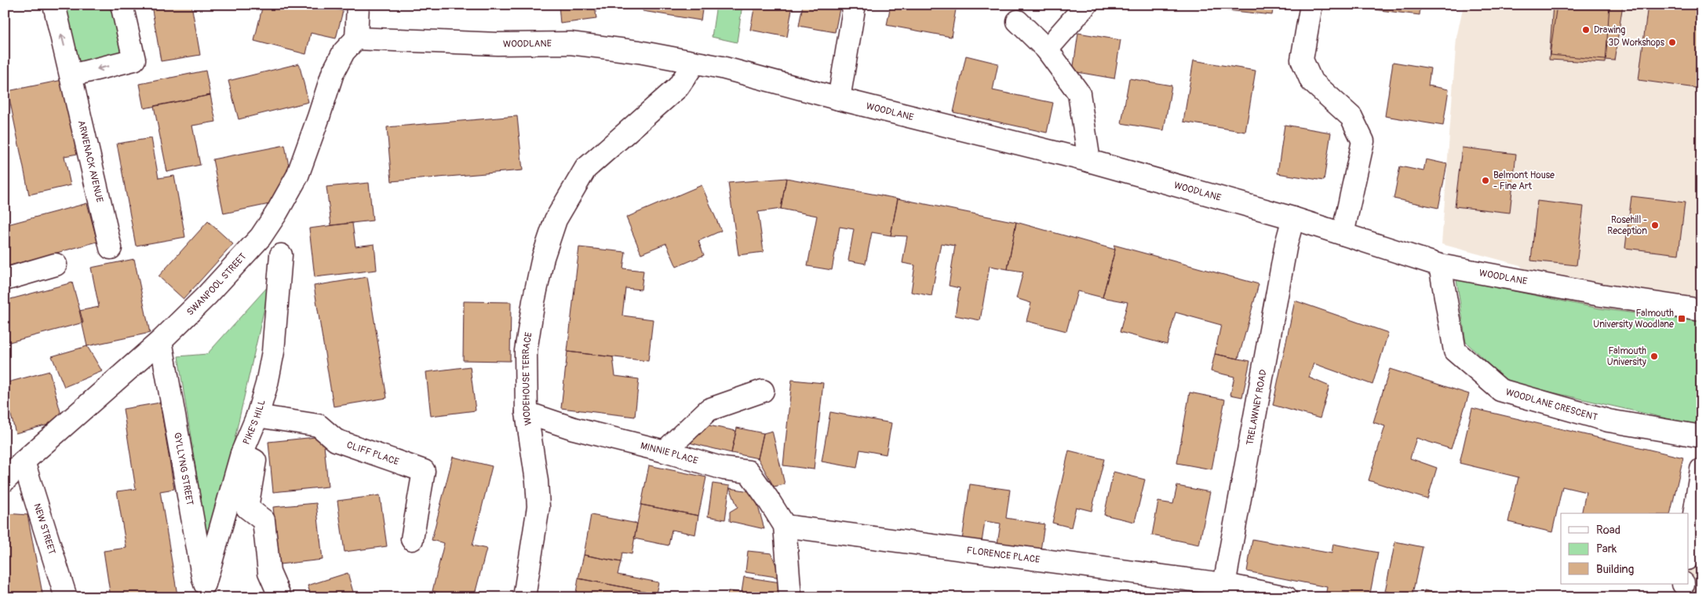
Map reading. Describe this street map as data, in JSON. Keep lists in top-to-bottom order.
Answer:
{
  "streets": {
    "street": [
      "WOODLANE",
      "ARWENACK AVENUE",
      "SWANPOOL STREET",
      "WODEHOUSE TERRACE",
      "WOODLANE CRESCENT",
      "TRELAWNEY ROAD",
      "PIKE'S HILL",
      "CLIFF PLACE",
      "MINNIE PLACE",
      "GYLLYNG STREET",
      "NEW STREET",
      "FLORENCE PLACE"
    ]
  },
  "crossings": [
    ["WOODLANE", "SWANPOOL STREET"],
    ["WOODLANE", "WODEHOUSE TERRACE"],
    ["WOODLANE", "WOODLANE CRESCENT"],
    ["WOODLANE", "TRELAWNEY ROAD"],
    ["SWANPOOL STREET", "GYLLYNG STREET"],
    ["SWANPOOL STREET", "NEW STREET"],
    ["WODEHOUSE TERRACE", "MINNIE PLACE"],
    ["TRELAWNEY ROAD", "FLORENCE PLACE"],
    ["PIKE'S HILL", "CLIFF PLACE"],
    ["PIKE'S HILL", "GYLLYNG STREET"],
    ["MINNIE PLACE", "FLORENCE PLACE"]
  ],
  "places": {
    "other": [
      "Drawing",
      "3D Workshops",
      "Belmont House - Fine Art",
      "Rosehill - Reception",
      "Falmouth University"
    ],
    "transit": ["Falmouth University Woodlane"]
  },
  "legend": ["Road", "Park", "Building"]
}
